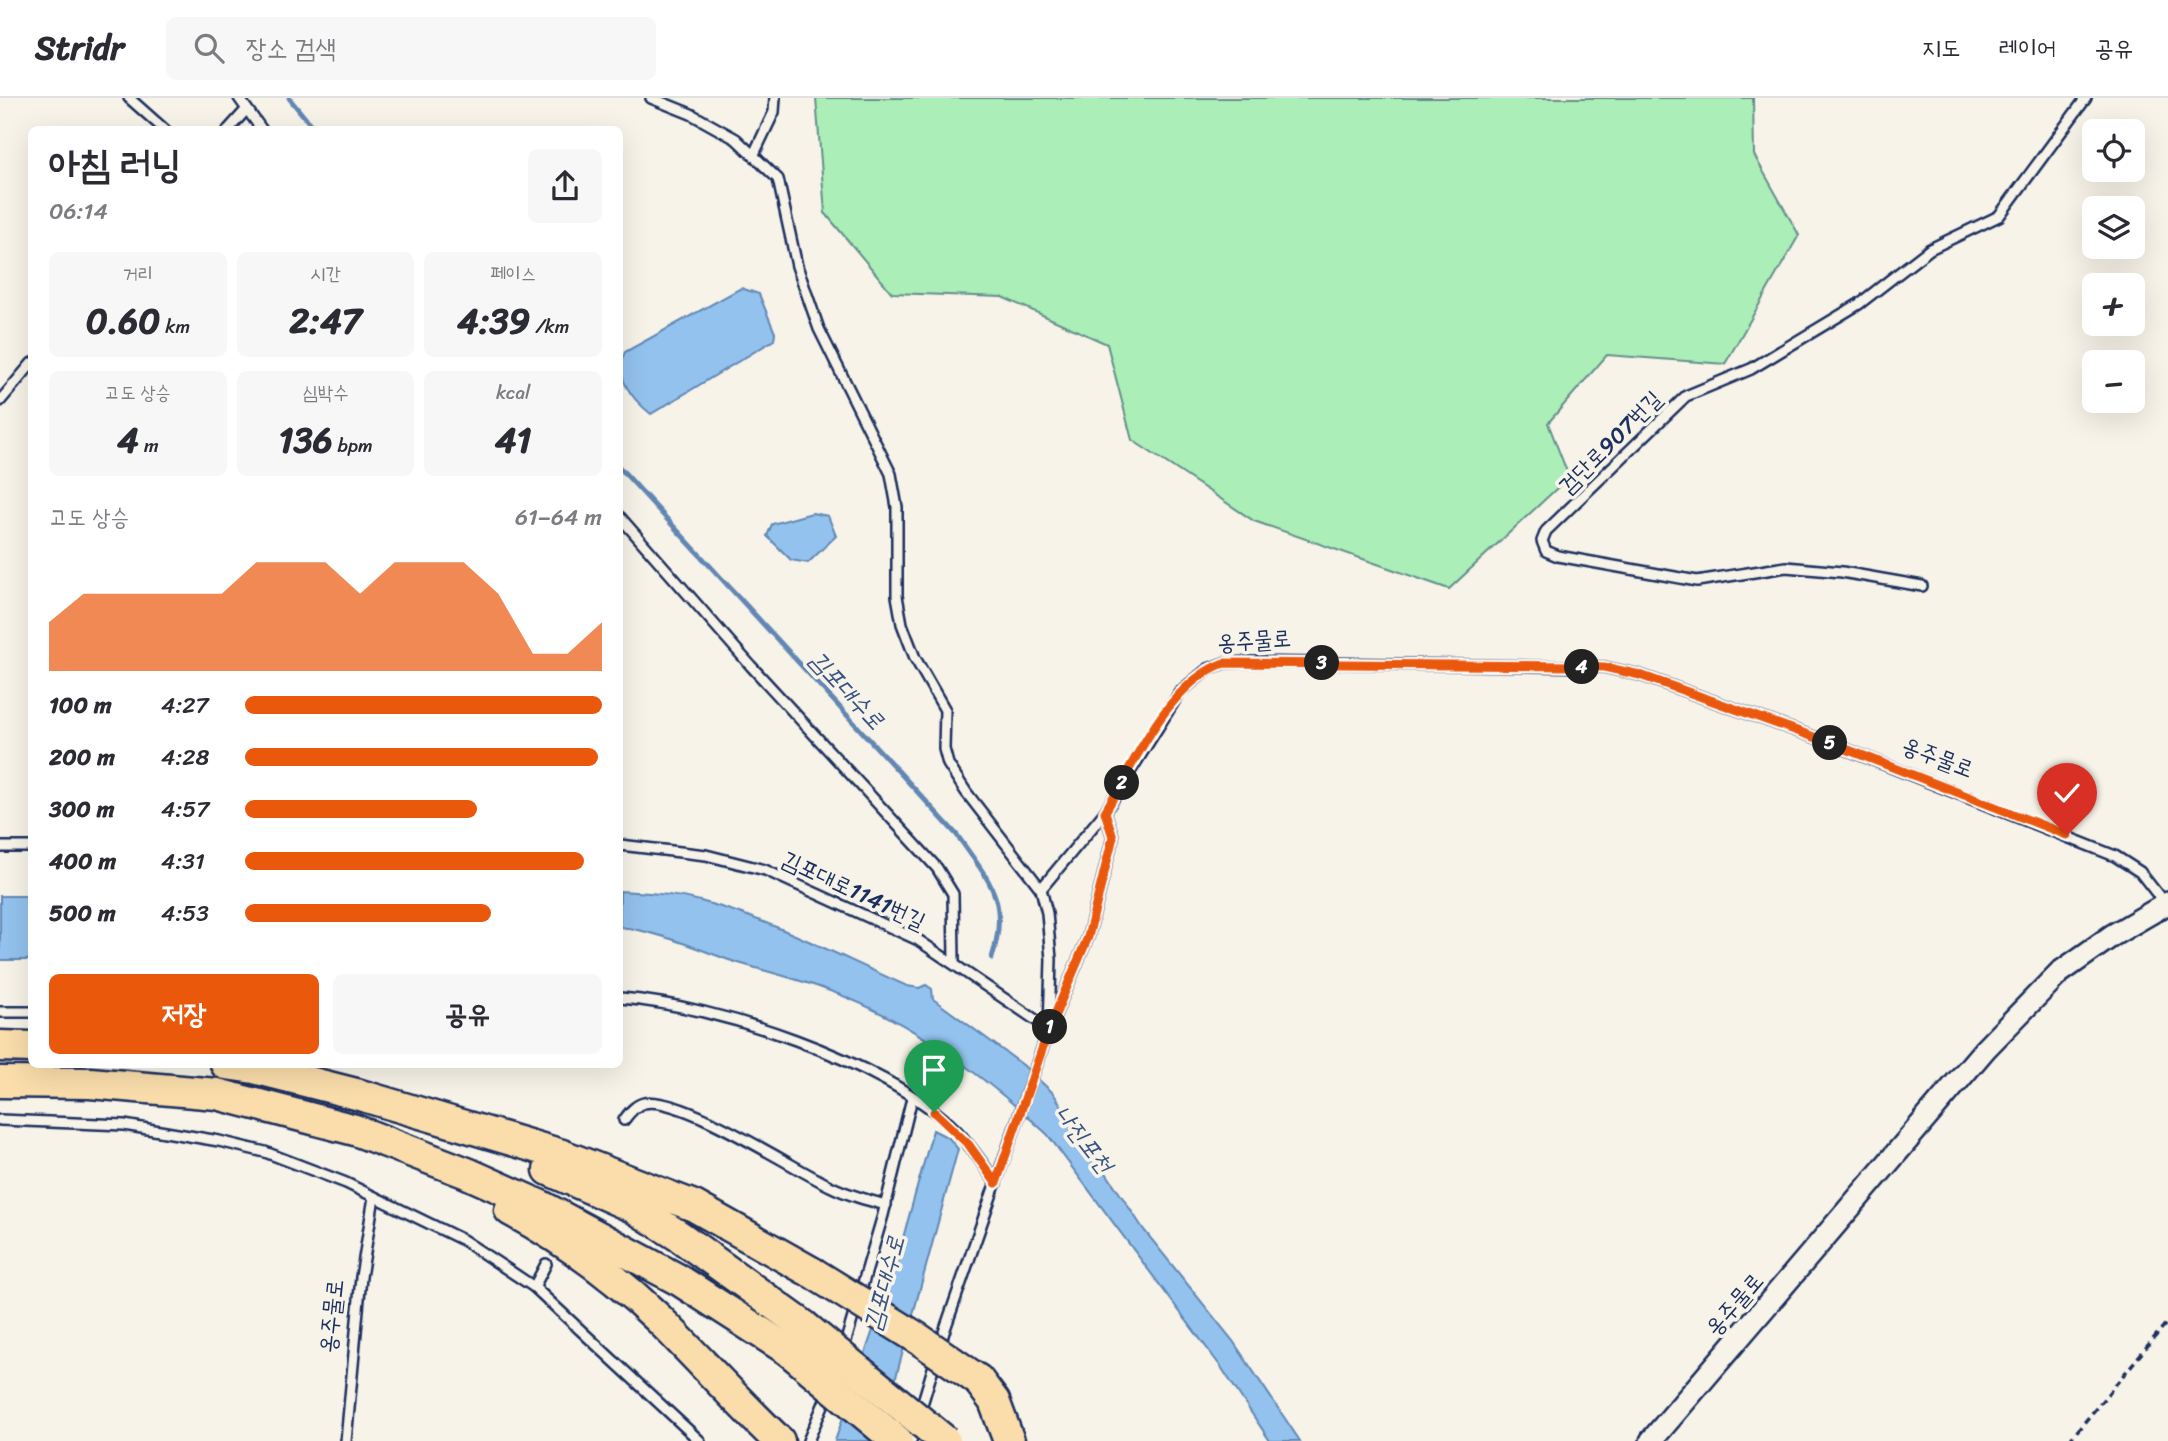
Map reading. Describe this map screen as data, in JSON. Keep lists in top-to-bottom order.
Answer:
{
  "streets": {
    "street": ["옹주물로"],
    "lane": ["검단로907번길", "김포대로1141번길"]
  },
  "water": ["김포대수로", "나진포천"],
  "page": {
    "header": "Stridr",
    "search": "장소 검색",
    "nav": ["지도", "레이어", "공유"],
    "map_buttons": ["+", "−"],
    "heading": ["아침 러닝", "06:14"],
    "stats": [
      ["거리", "0.60 km"],
      ["시간", "2:47"],
      ["페이스", "4:39 /km"],
      ["고도 상승", "4 m"],
      ["심박수", "136 bpm"],
      ["kcal", "41"]
    ],
    "chart": ["고도 상승", "61–64 m"],
    "pins": [
      "3",
      "4",
      "5",
      "2",
      "1"
    ],
    "list": [
      {
        "name": "100 m",
        "note": "4:27"
      },
      {
        "name": "200 m",
        "note": "4:28"
      },
      {
        "name": "300 m",
        "note": "4:57"
      },
      {
        "name": "400 m",
        "note": "4:31"
      },
      {
        "name": "500 m",
        "note": "4:53"
      }
    ],
    "buttons": ["저장", "공유"]
  }
}
